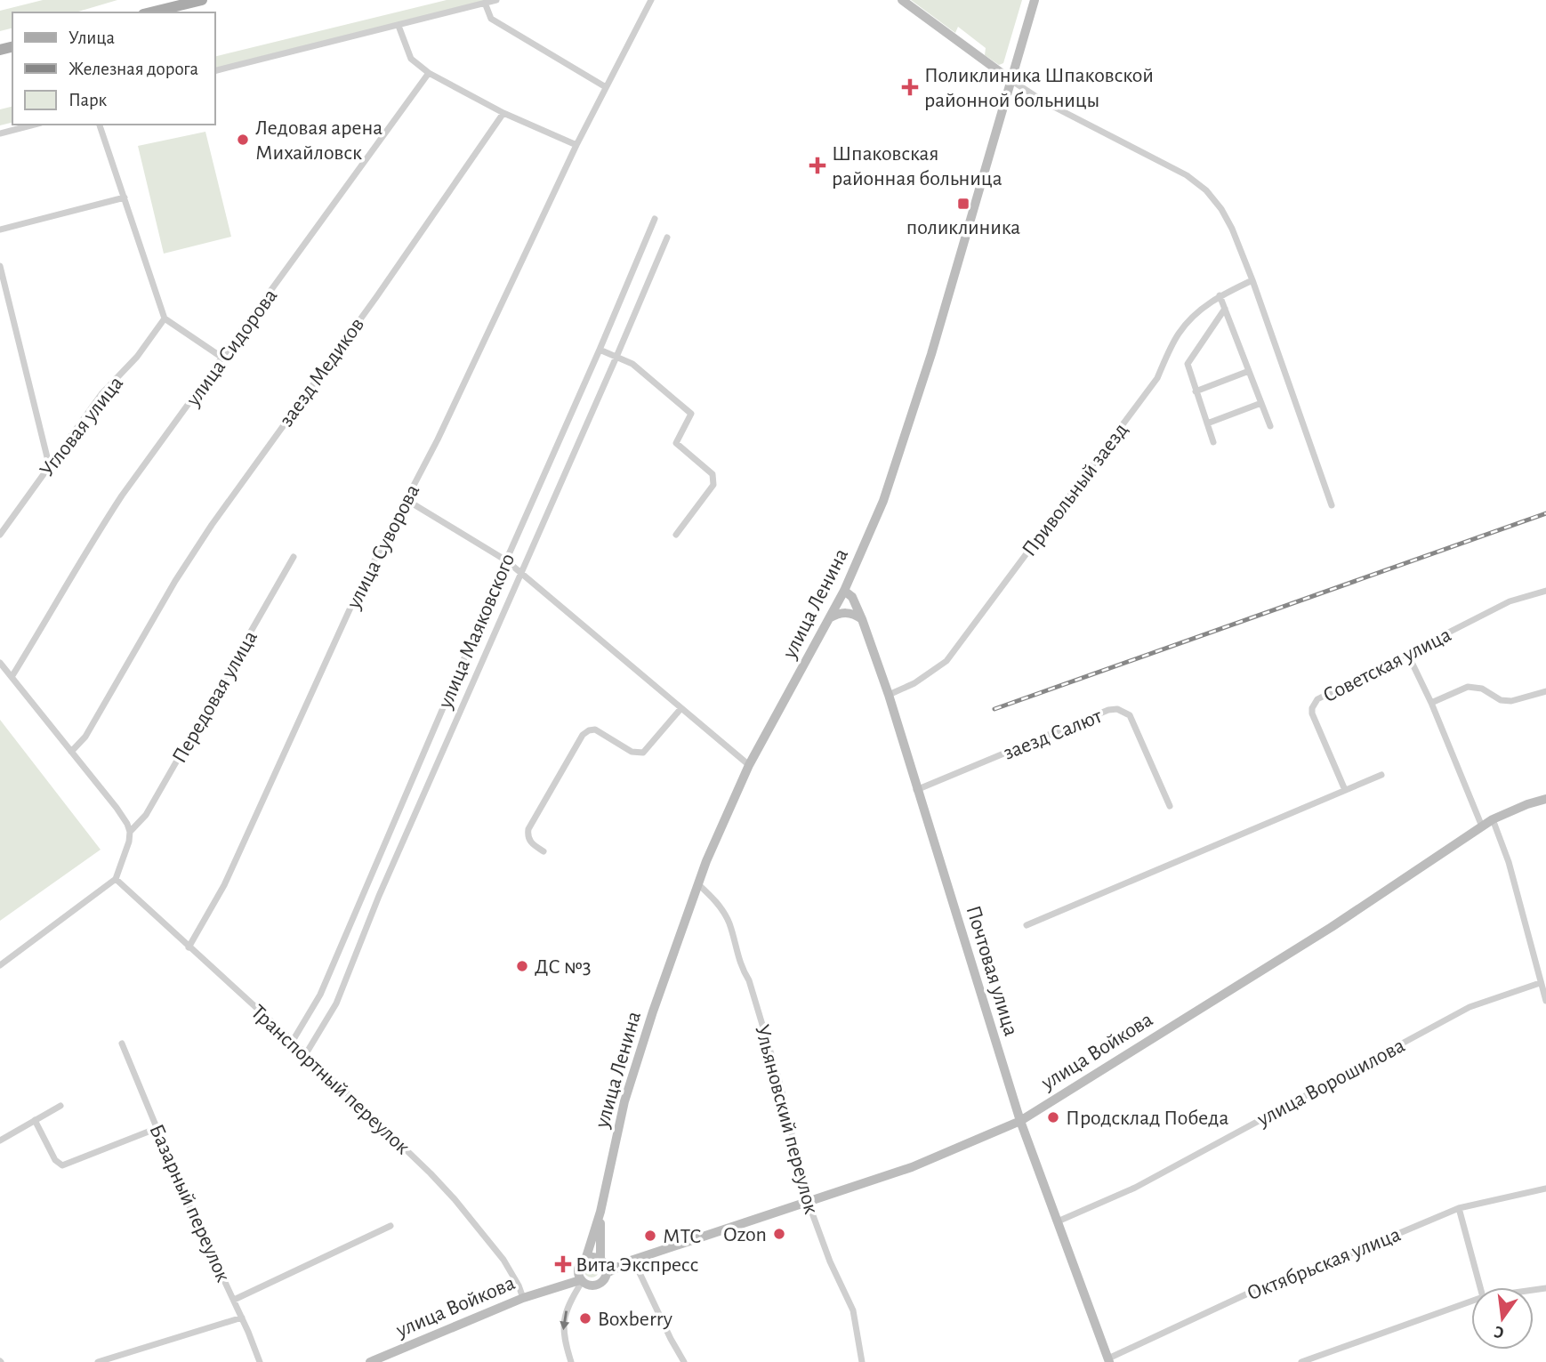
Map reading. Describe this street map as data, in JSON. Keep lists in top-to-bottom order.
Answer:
{
  "streets": {
    "main road": ["улица Ленина", "Почтовая улица", "улица Войкова"],
    "street": [
      "улица Сидорова",
      "заезд Медиков",
      "Угловая улица",
      "Привольный заезд",
      "улица Суворова",
      "улица Маяковского",
      "Советская улица",
      "Передовая улица",
      "заезд Салют",
      "Транспортный переулок",
      "улица Ворошилова",
      "Ульяновский переулок",
      "Базарный переулок",
      "Октябрьская улица"
    ]
  },
  "crossings": [
    ["Привольный заезд", "Почтовая улица"],
    ["улица Суворова", "Транспортный переулок"],
    ["улица Ленина", "Почтовая улица"],
    ["улица Ленина", "улица Войкова"],
    ["улица Ленина", "Ульяновский переулок"],
    ["улица Маяковского", "Транспортный переулок"],
    ["заезд Салют", "Почтовая улица"],
    ["Почтовая улица", "улица Войкова"],
    ["Почтовая улица", "улица Ворошилова"],
    ["Почтовая улица", "Октябрьская улица"],
    ["улица Войкова", "Транспортный переулок"],
    ["улица Войкова", "Ульяновский переулок"]
  ],
  "places": {
    "health": ["Поликлиника Шпаковской районной больницы", "Шпаковская районная больница", "Вита Экспресс"],
    "other": [
      "Ледовая арена Михайловск",
      "ДС №3",
      "Продсклад Победа",
      "Ozon",
      "МТС",
      "Boxberry"
    ],
    "transit": ["поликлиника"]
  },
  "legend": ["Улица", "Железная дорога", "Парк"],
  "north": "bottom"
}
